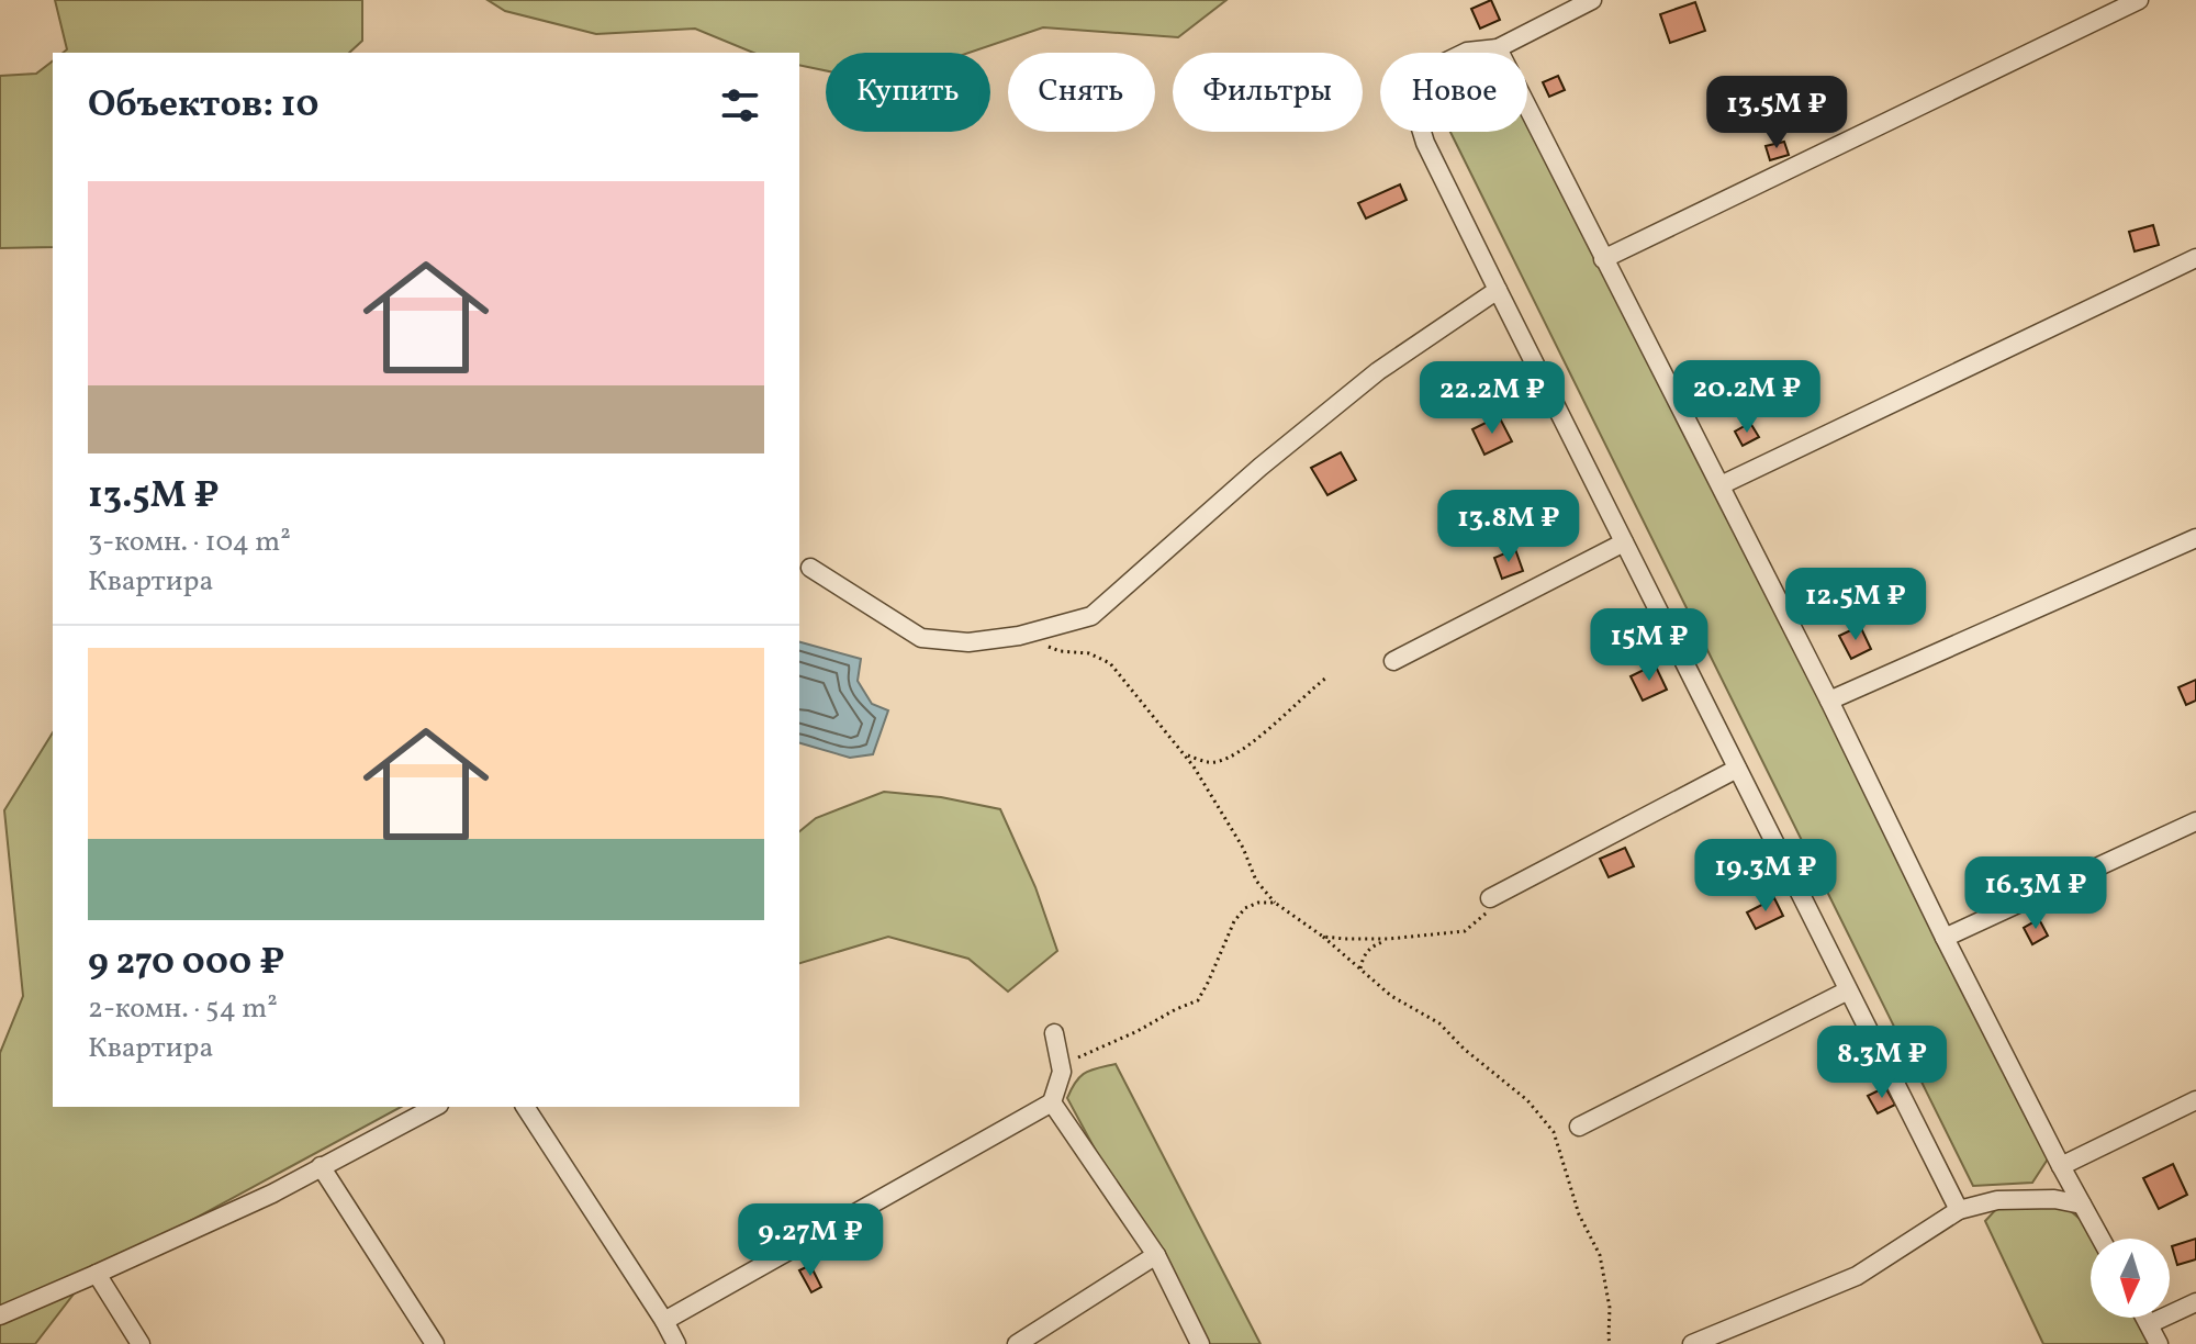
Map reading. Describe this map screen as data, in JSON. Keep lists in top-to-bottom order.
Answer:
{
  "north": "bottom",
  "page": {
    "chip": [
      "Купить",
      "Снять",
      "Фильтры",
      "Новое"
    ],
    "heading": "Объектов: 10",
    "price": [
      "13.5M ₽",
      "20.2M ₽",
      "22.2M ₽",
      "13.8M ₽",
      "12.5M ₽",
      "15M ₽",
      "19.3M ₽",
      "16.3M ₽",
      "8.3M ₽",
      "9.27M ₽"
    ],
    "list": [
      {
        "name": "13.5M ₽",
        "note": "3-комн. · 104 m² · Квартира"
      },
      {
        "name": "9 270 000 ₽",
        "note": "2-комн. · 54 m² · Квартира"
      }
    ]
  }
}
